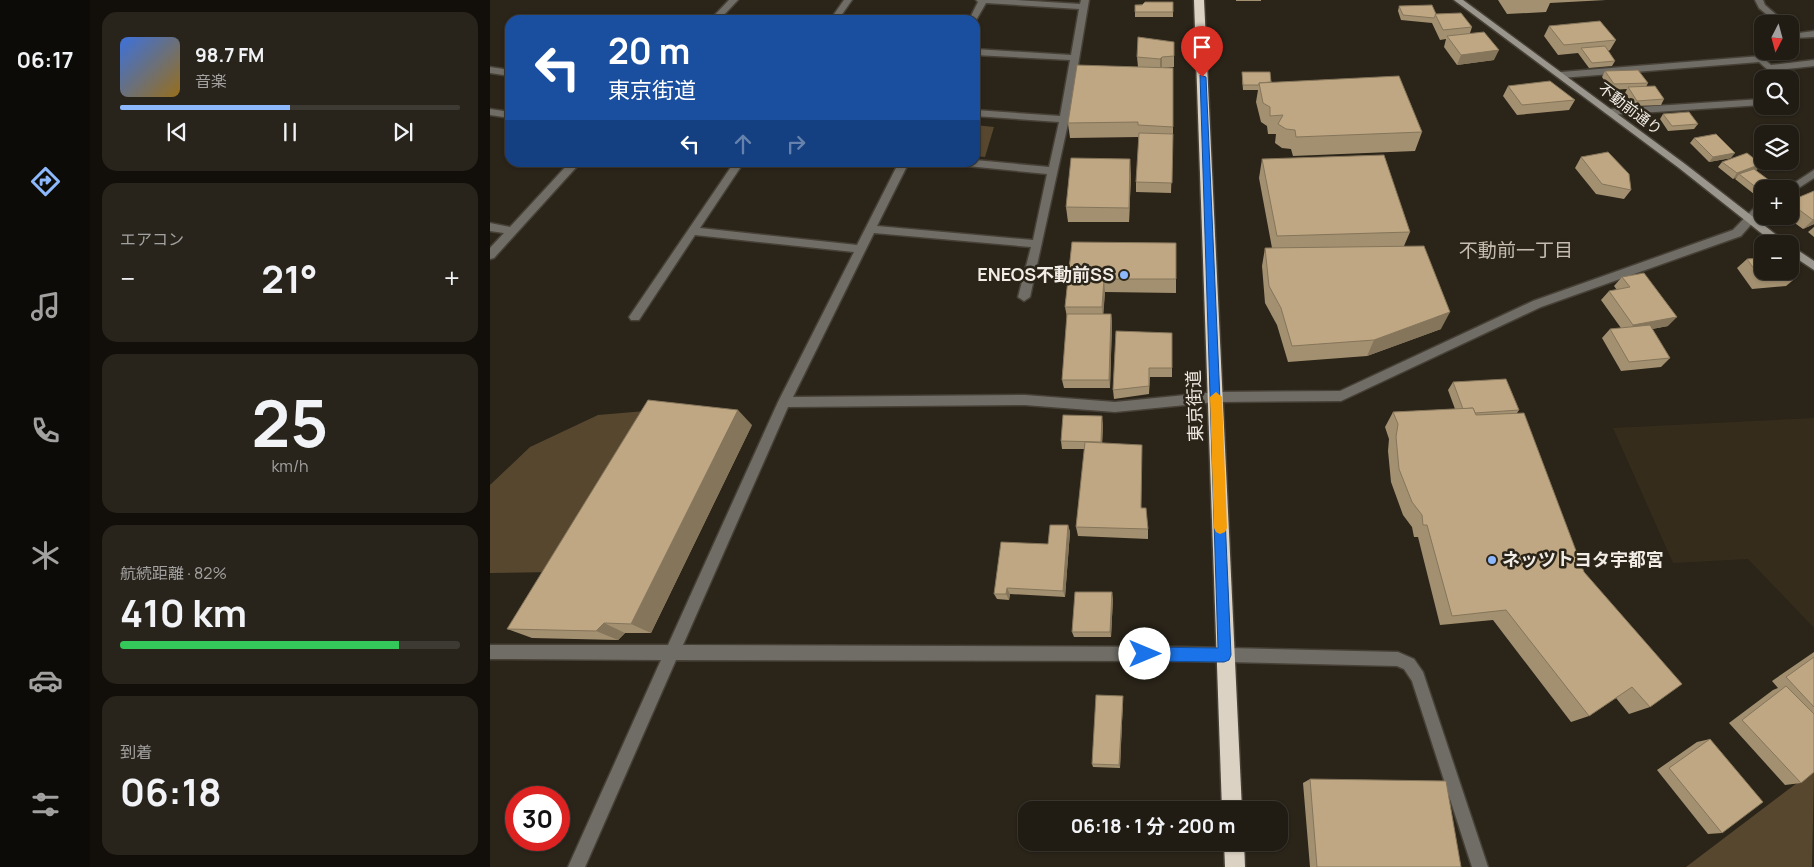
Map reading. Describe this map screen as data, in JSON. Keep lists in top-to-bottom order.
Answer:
{
  "streets": {
    "highway": ["東京街道"],
    "street": ["不動前通り"]
  },
  "districts": ["不動前一丁目"],
  "places": ["ENEOS不動前SS", "ネッツトヨタ宇都宮"],
  "north": "bottom",
  "page": {
    "tabs": "06:17",
    "map_buttons": ["+", "−"],
    "turn": ["20 m", "東京街道"],
    "song": ["98.7 FM", "音楽"],
    "tile": [
      "エアコン",
      ["25", "km/h"],
      ["航続距離 · 82%", "410 km"],
      ["到着", "06:18"]
    ],
    "heat": ["−", "21°", "+"],
    "limit": "30",
    "trip": "06:18 · 1 分 · 200 m"
  }
}
